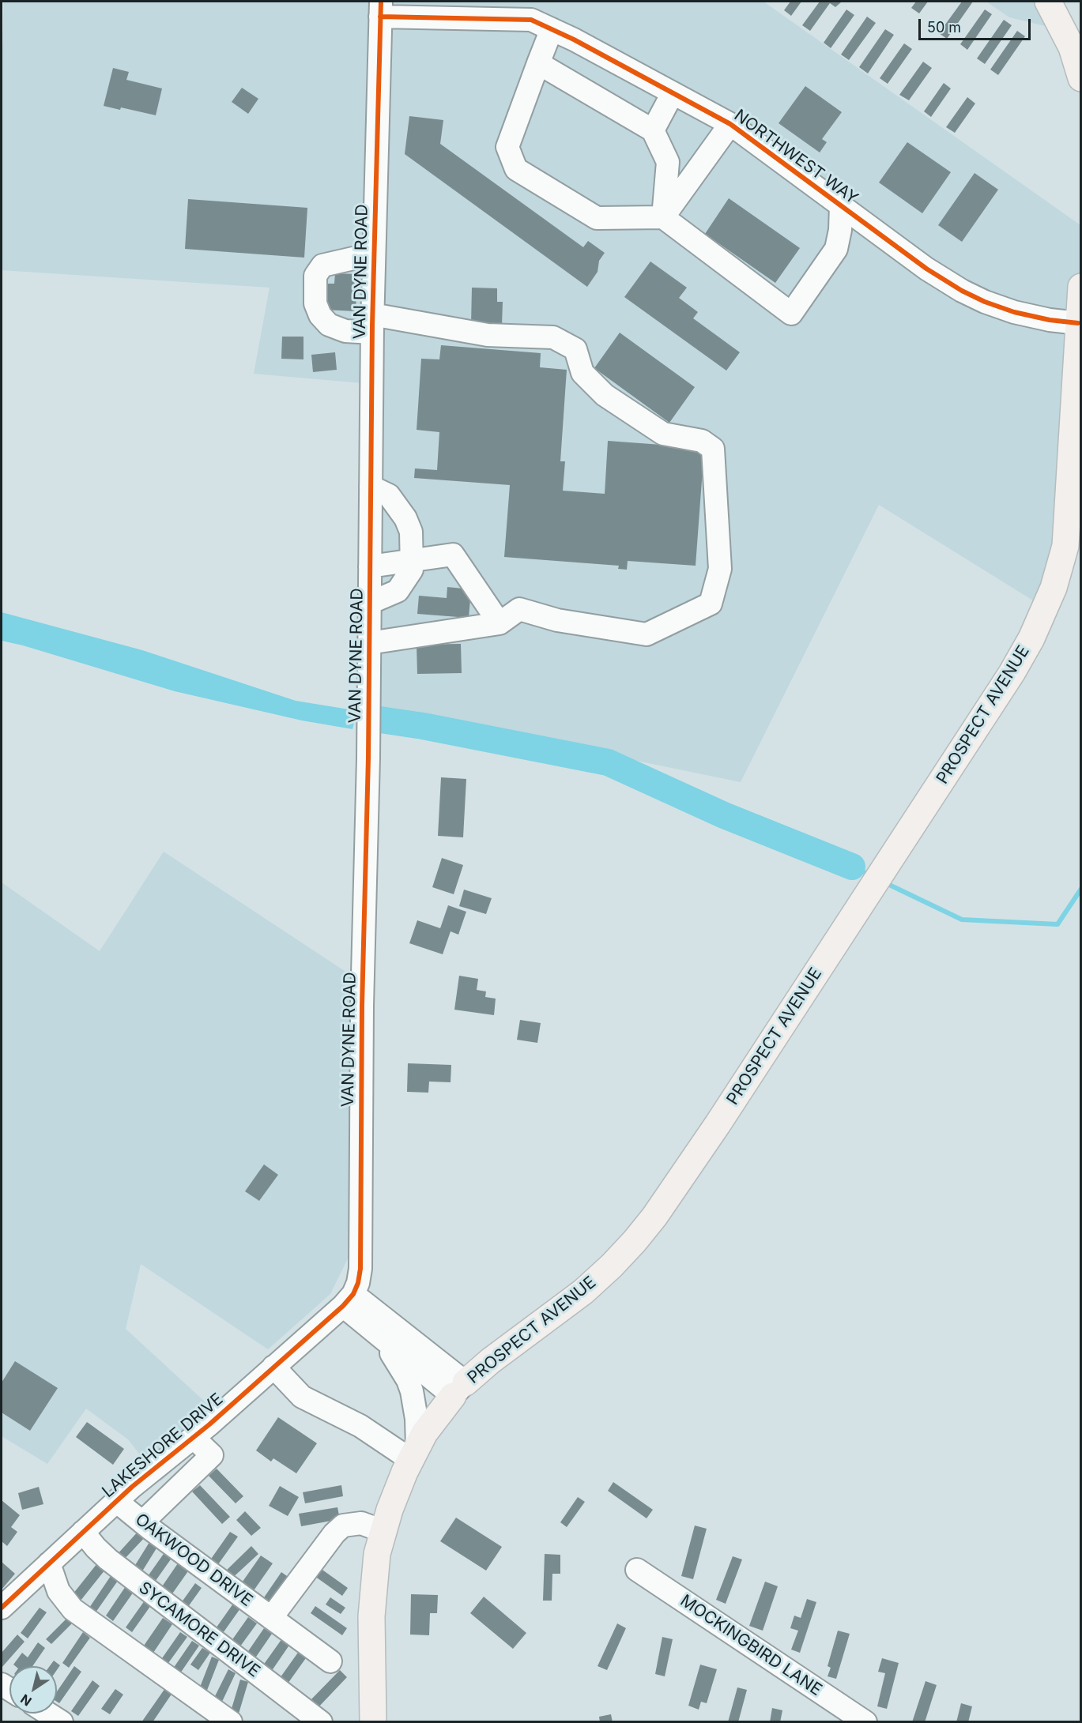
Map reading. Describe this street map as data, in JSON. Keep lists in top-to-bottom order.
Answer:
{
  "streets": {
    "main road": ["PROSPECT AVENUE"],
    "street": [
      "NORTHWEST WAY",
      "VAN DYNE ROAD",
      "LAKESHORE DRIVE",
      "OAKWOOD DRIVE",
      "SYCAMORE DRIVE",
      "MOCKINGBIRD LANE"
    ]
  },
  "crossings": [
    ["NORTHWEST WAY", "VAN DYNE ROAD"],
    ["NORTHWEST WAY", "PROSPECT AVENUE"],
    ["VAN DYNE ROAD", "LAKESHORE DRIVE"],
    ["LAKESHORE DRIVE", "OAKWOOD DRIVE"],
    ["LAKESHORE DRIVE", "SYCAMORE DRIVE"]
  ],
  "scale_bar": "50 m",
  "north": "bottom left"
}
